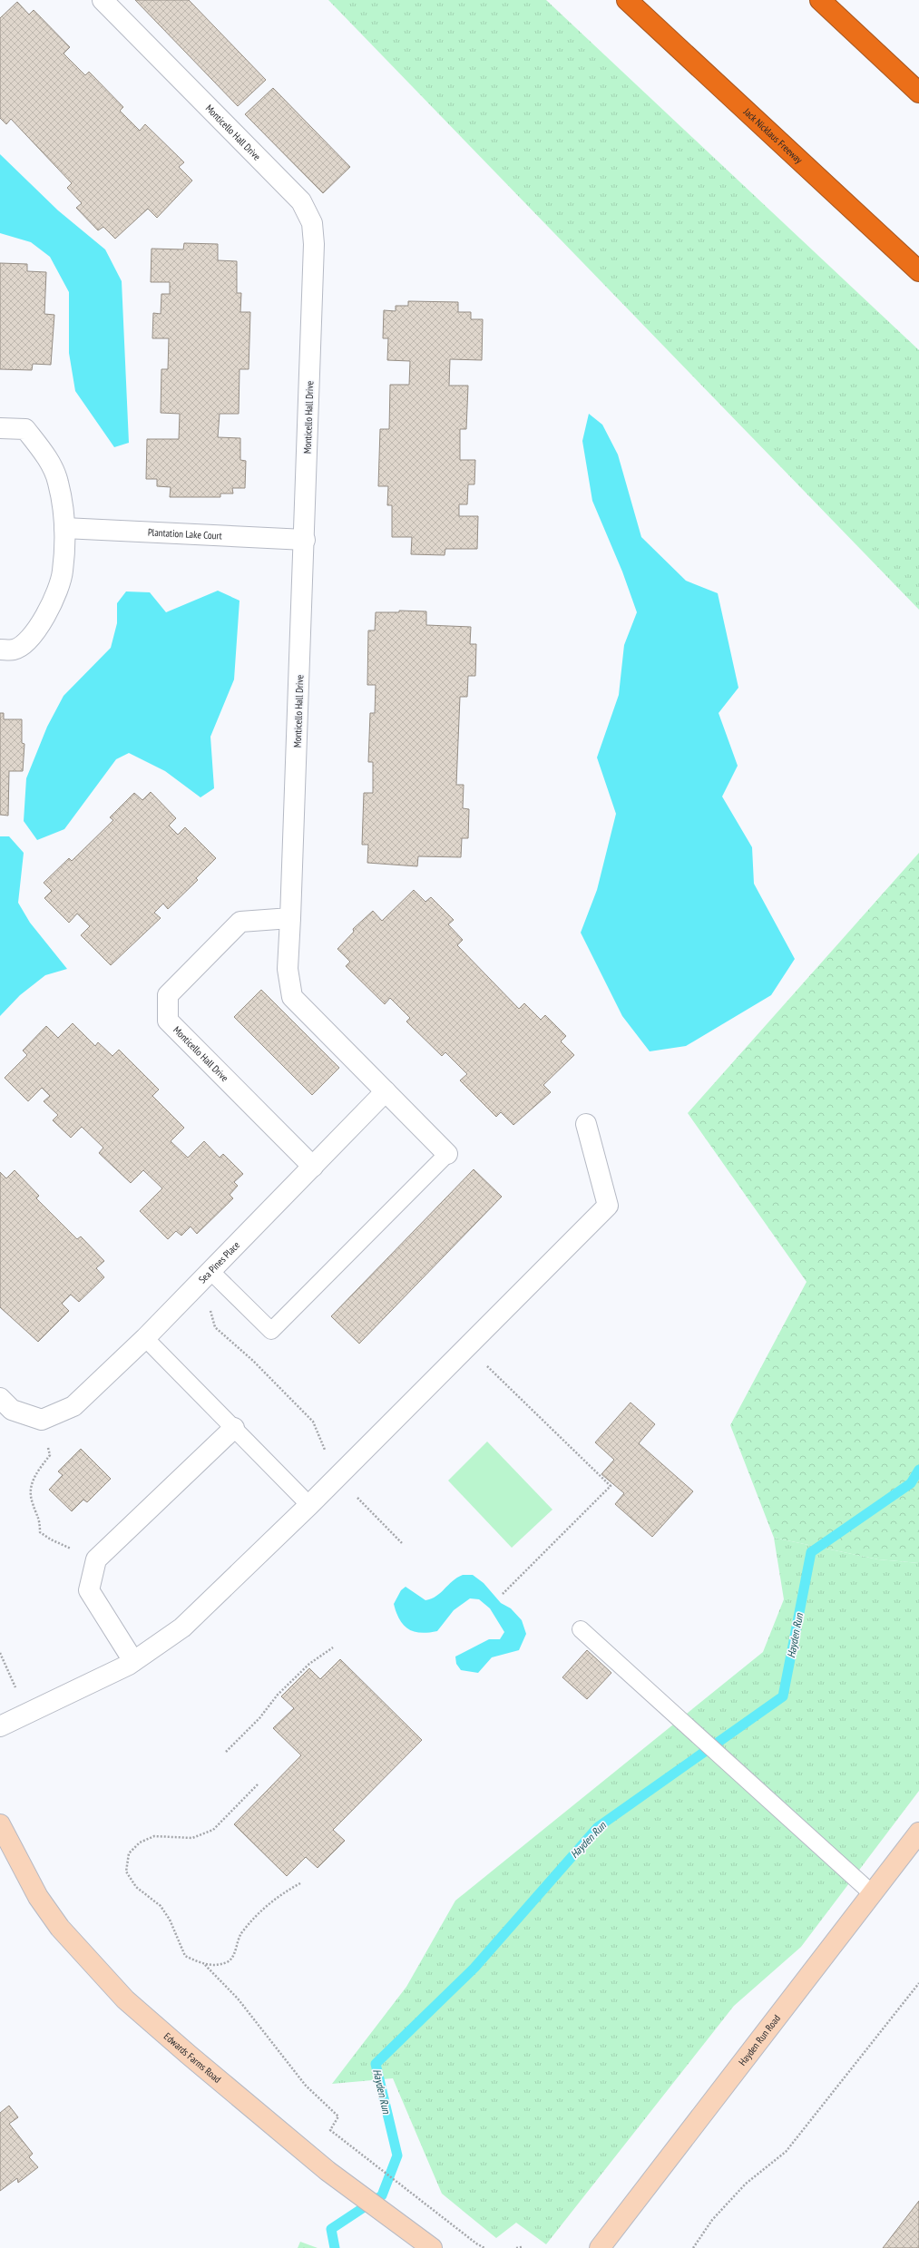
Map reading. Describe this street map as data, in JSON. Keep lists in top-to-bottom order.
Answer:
{
  "streets": {
    "highway": ["Jack Nicklaus Freeway"],
    "main road": ["Hayden Run Road", "Edwards Farms Road"],
    "street": ["Monticello Hall Drive", "Plantation Lake Court", "Sea Pines Place"]
  },
  "crossings": [
    ["Monticello Hall Drive", "Plantation Lake Court"],
    ["Monticello Hall Drive", "Sea Pines Place"]
  ],
  "water": ["Hayden Run"]
}
